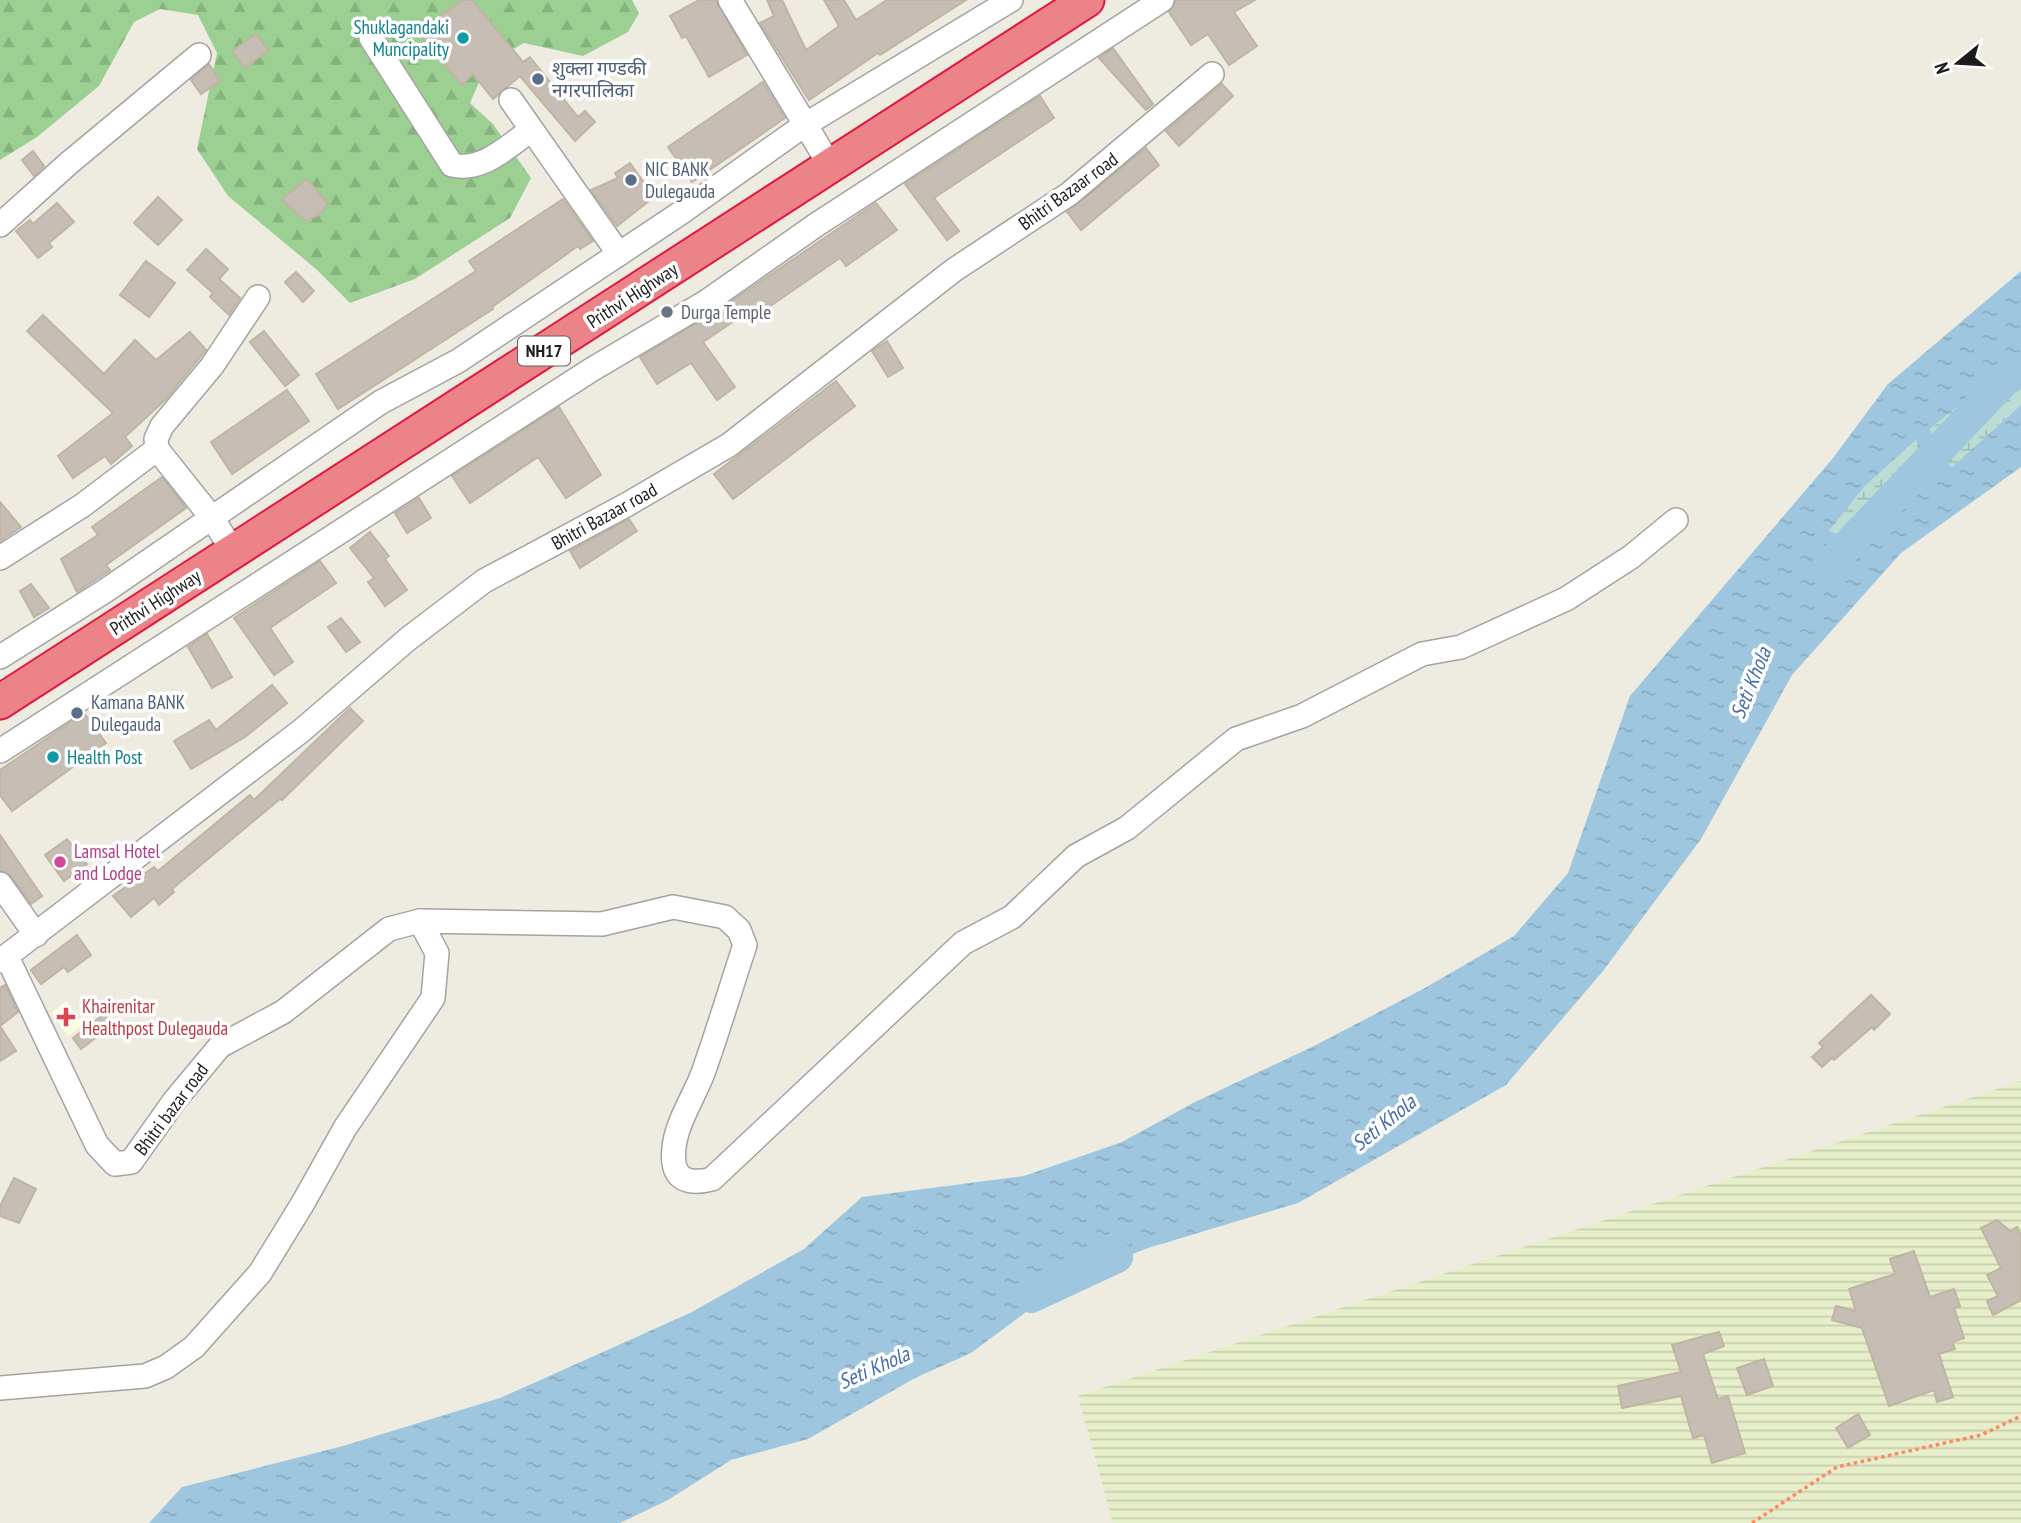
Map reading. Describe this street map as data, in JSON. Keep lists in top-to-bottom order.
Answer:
{
  "streets": {
    "highway": ["Prithvi Highway", "NH17"],
    "street": ["Bhitri Bazaar road", "Bhitri bazar road"]
  },
  "crossings": [
    ["Bhitri Bazaar road", "Bhitri bazar road"]
  ],
  "water": ["Seti Khola"],
  "places": {
    "other": [
      "Shuklagandaki Muncipality",
      "शुक्ला गण्डकी नगरपालिका",
      "NIC BANK Dulegauda",
      "Durga Temple",
      "Kamana BANK Dulegauda",
      "Health Post",
      "Lamsal Hotel and Lodge"
    ],
    "health": ["Khairenitar Healthpost Dulegauda"]
  },
  "north": "left"
}
